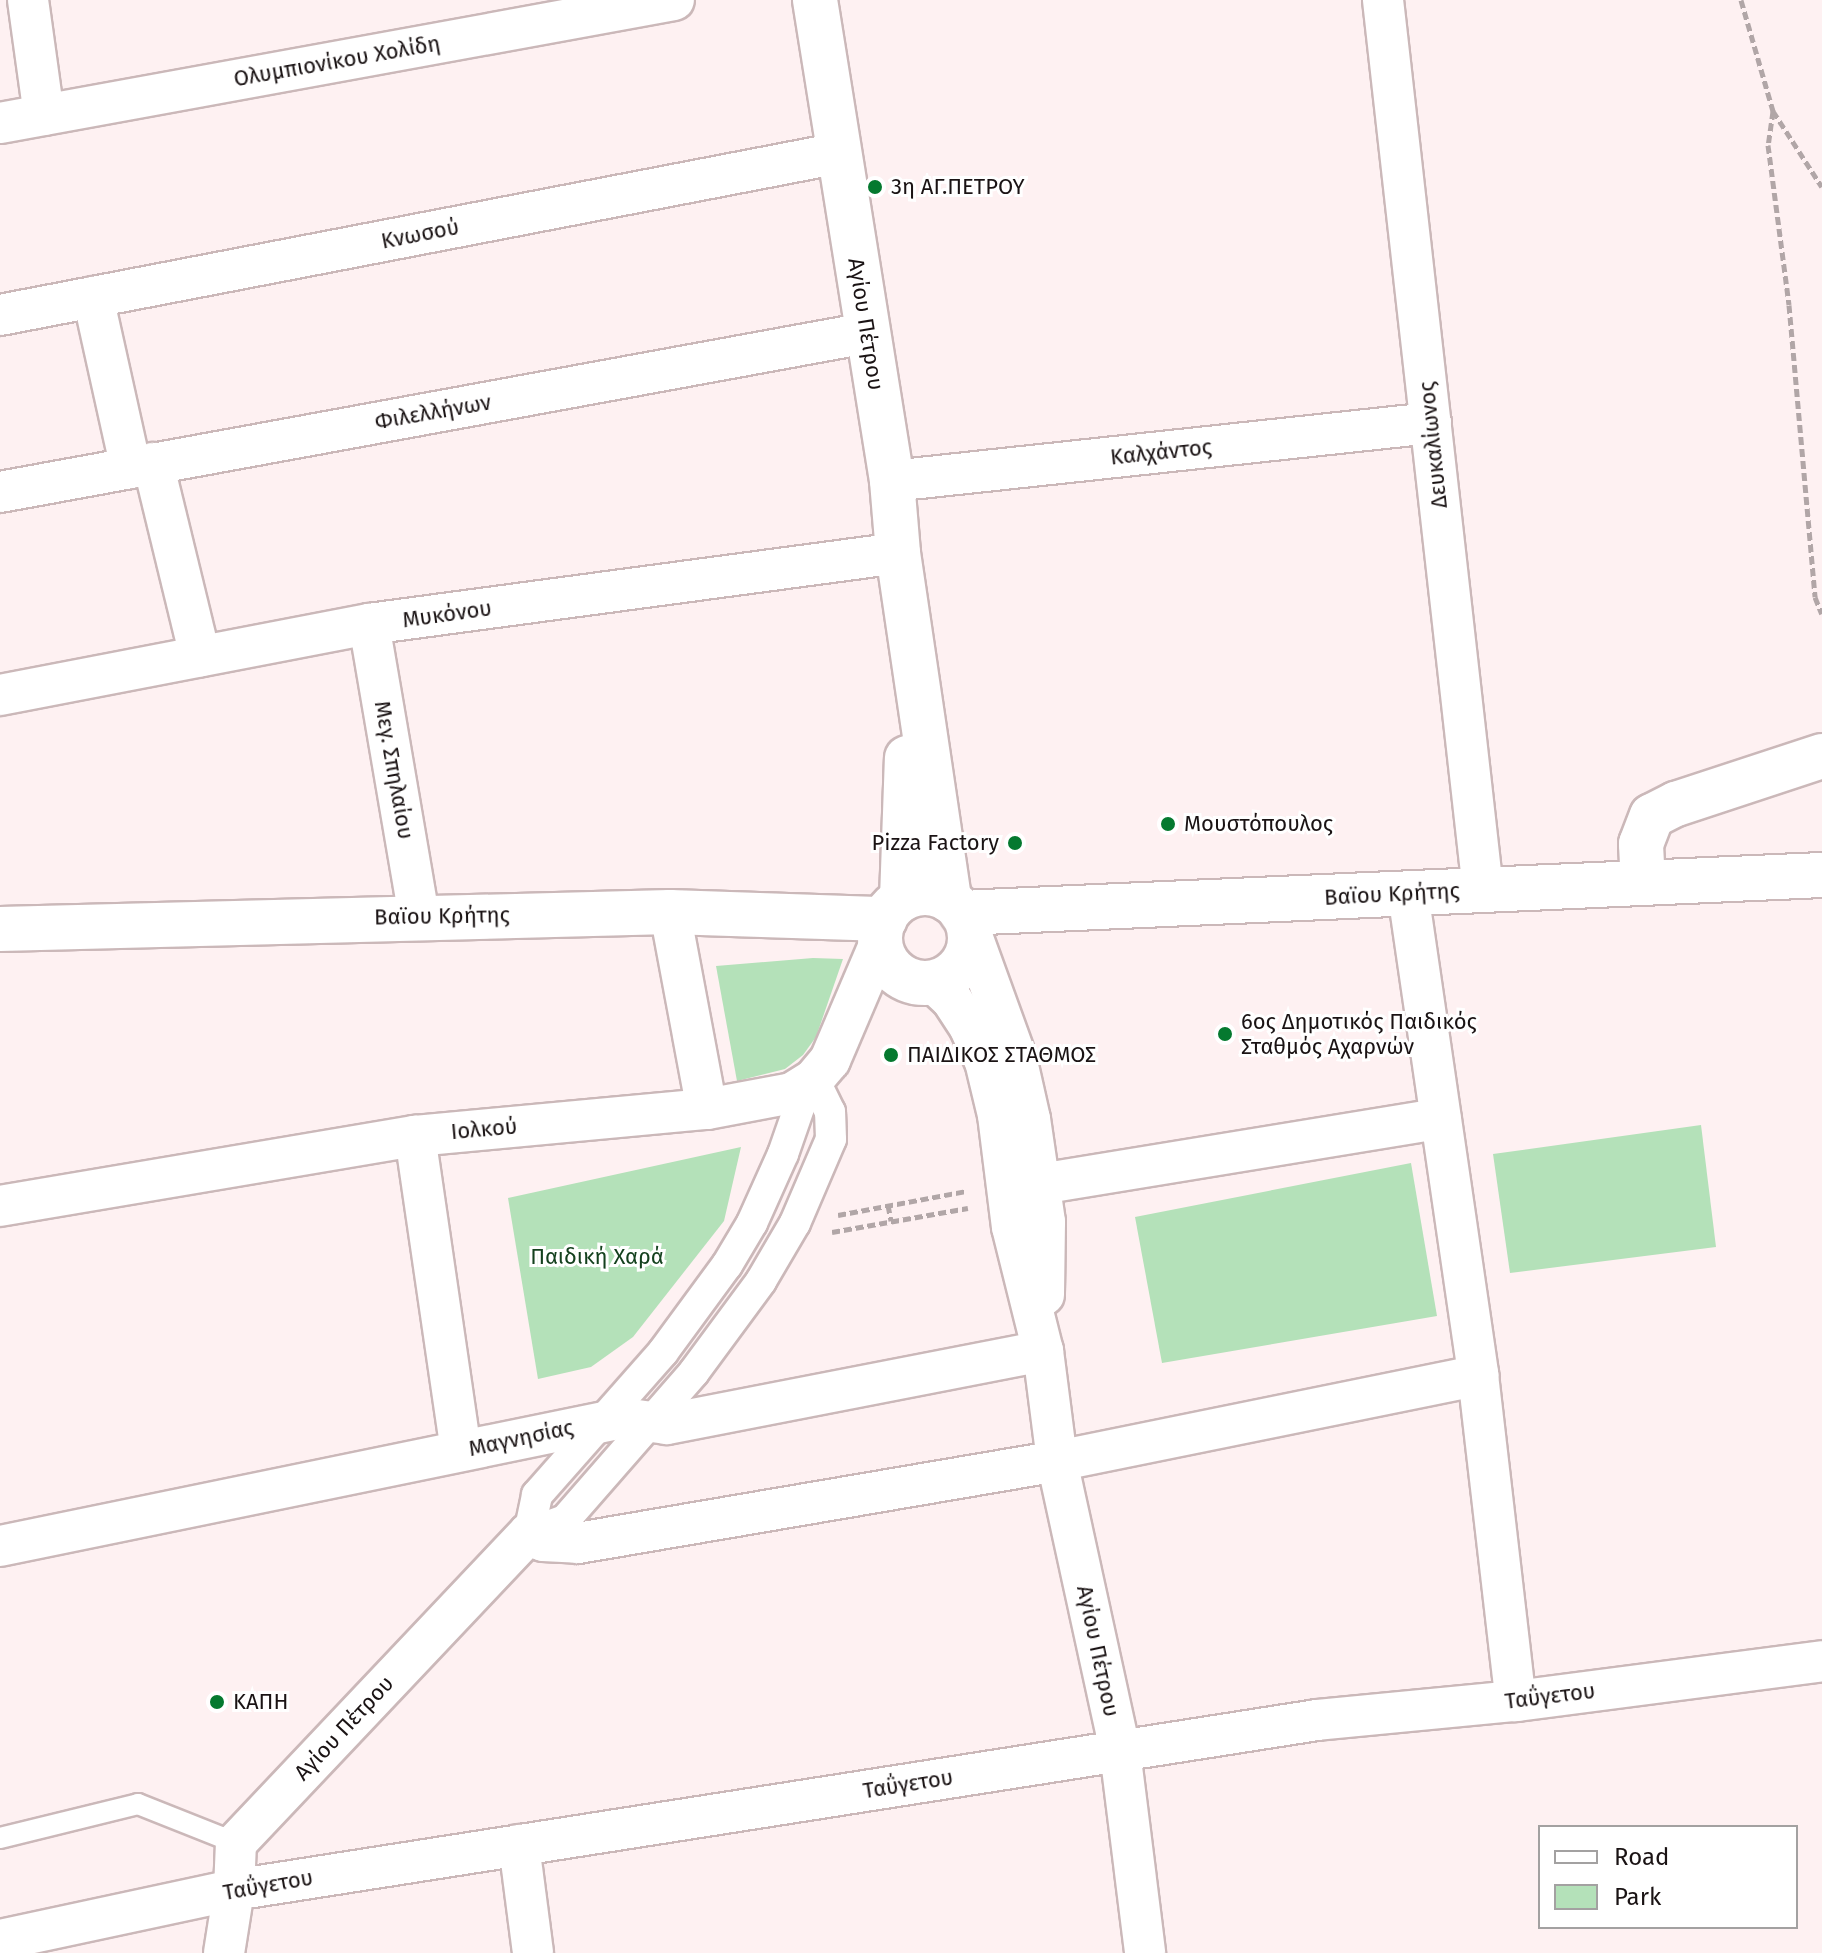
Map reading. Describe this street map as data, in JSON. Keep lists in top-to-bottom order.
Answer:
{
  "streets": {
    "street": [
      "Ολυμπιονίκου Χολίδη",
      "Κνωσού",
      "Αγίου Πέτρου",
      "Φιλελλήνων",
      "Δευκαλίωνος",
      "Καλχάντος",
      "Μυκόνου",
      "Μεγ. Σπηλαίου",
      "Βαϊου Κρήτης",
      "Ιολκού",
      "Μαγνησίας",
      "Ταΰγετου"
    ]
  },
  "crossings": [
    ["Κνωσού", "Αγίου Πέτρου"],
    ["Αγίου Πέτρου", "Φιλελλήνων"],
    ["Αγίου Πέτρου", "Καλχάντος"],
    ["Αγίου Πέτρου", "Μυκόνου"],
    ["Αγίου Πέτρου", "Βαϊου Κρήτης"],
    ["Αγίου Πέτρου", "Μαγνησίας"],
    ["Αγίου Πέτρου", "Ταΰγετου"],
    ["Δευκαλίωνος", "Καλχάντος"],
    ["Δευκαλίωνος", "Βαϊου Κρήτης"],
    ["Μυκόνου", "Μεγ. Σπηλαίου"],
    ["Μεγ. Σπηλαίου", "Βαϊου Κρήτης"]
  ],
  "parks": ["Παιδική Χαρά"],
  "places": [
    "3η ΑΓ.ΠΕΤΡΟΥ",
    "Μουστόπουλος",
    "Pizza Factory",
    "6ος Δημοτικός Παιδικός Σταθμός Αχαρνών",
    "ΠΑΙΔΙΚΟΣ ΣΤΑΘΜΟΣ",
    "ΚΑΠΗ"
  ],
  "legend": ["Road", "Park"]
}
